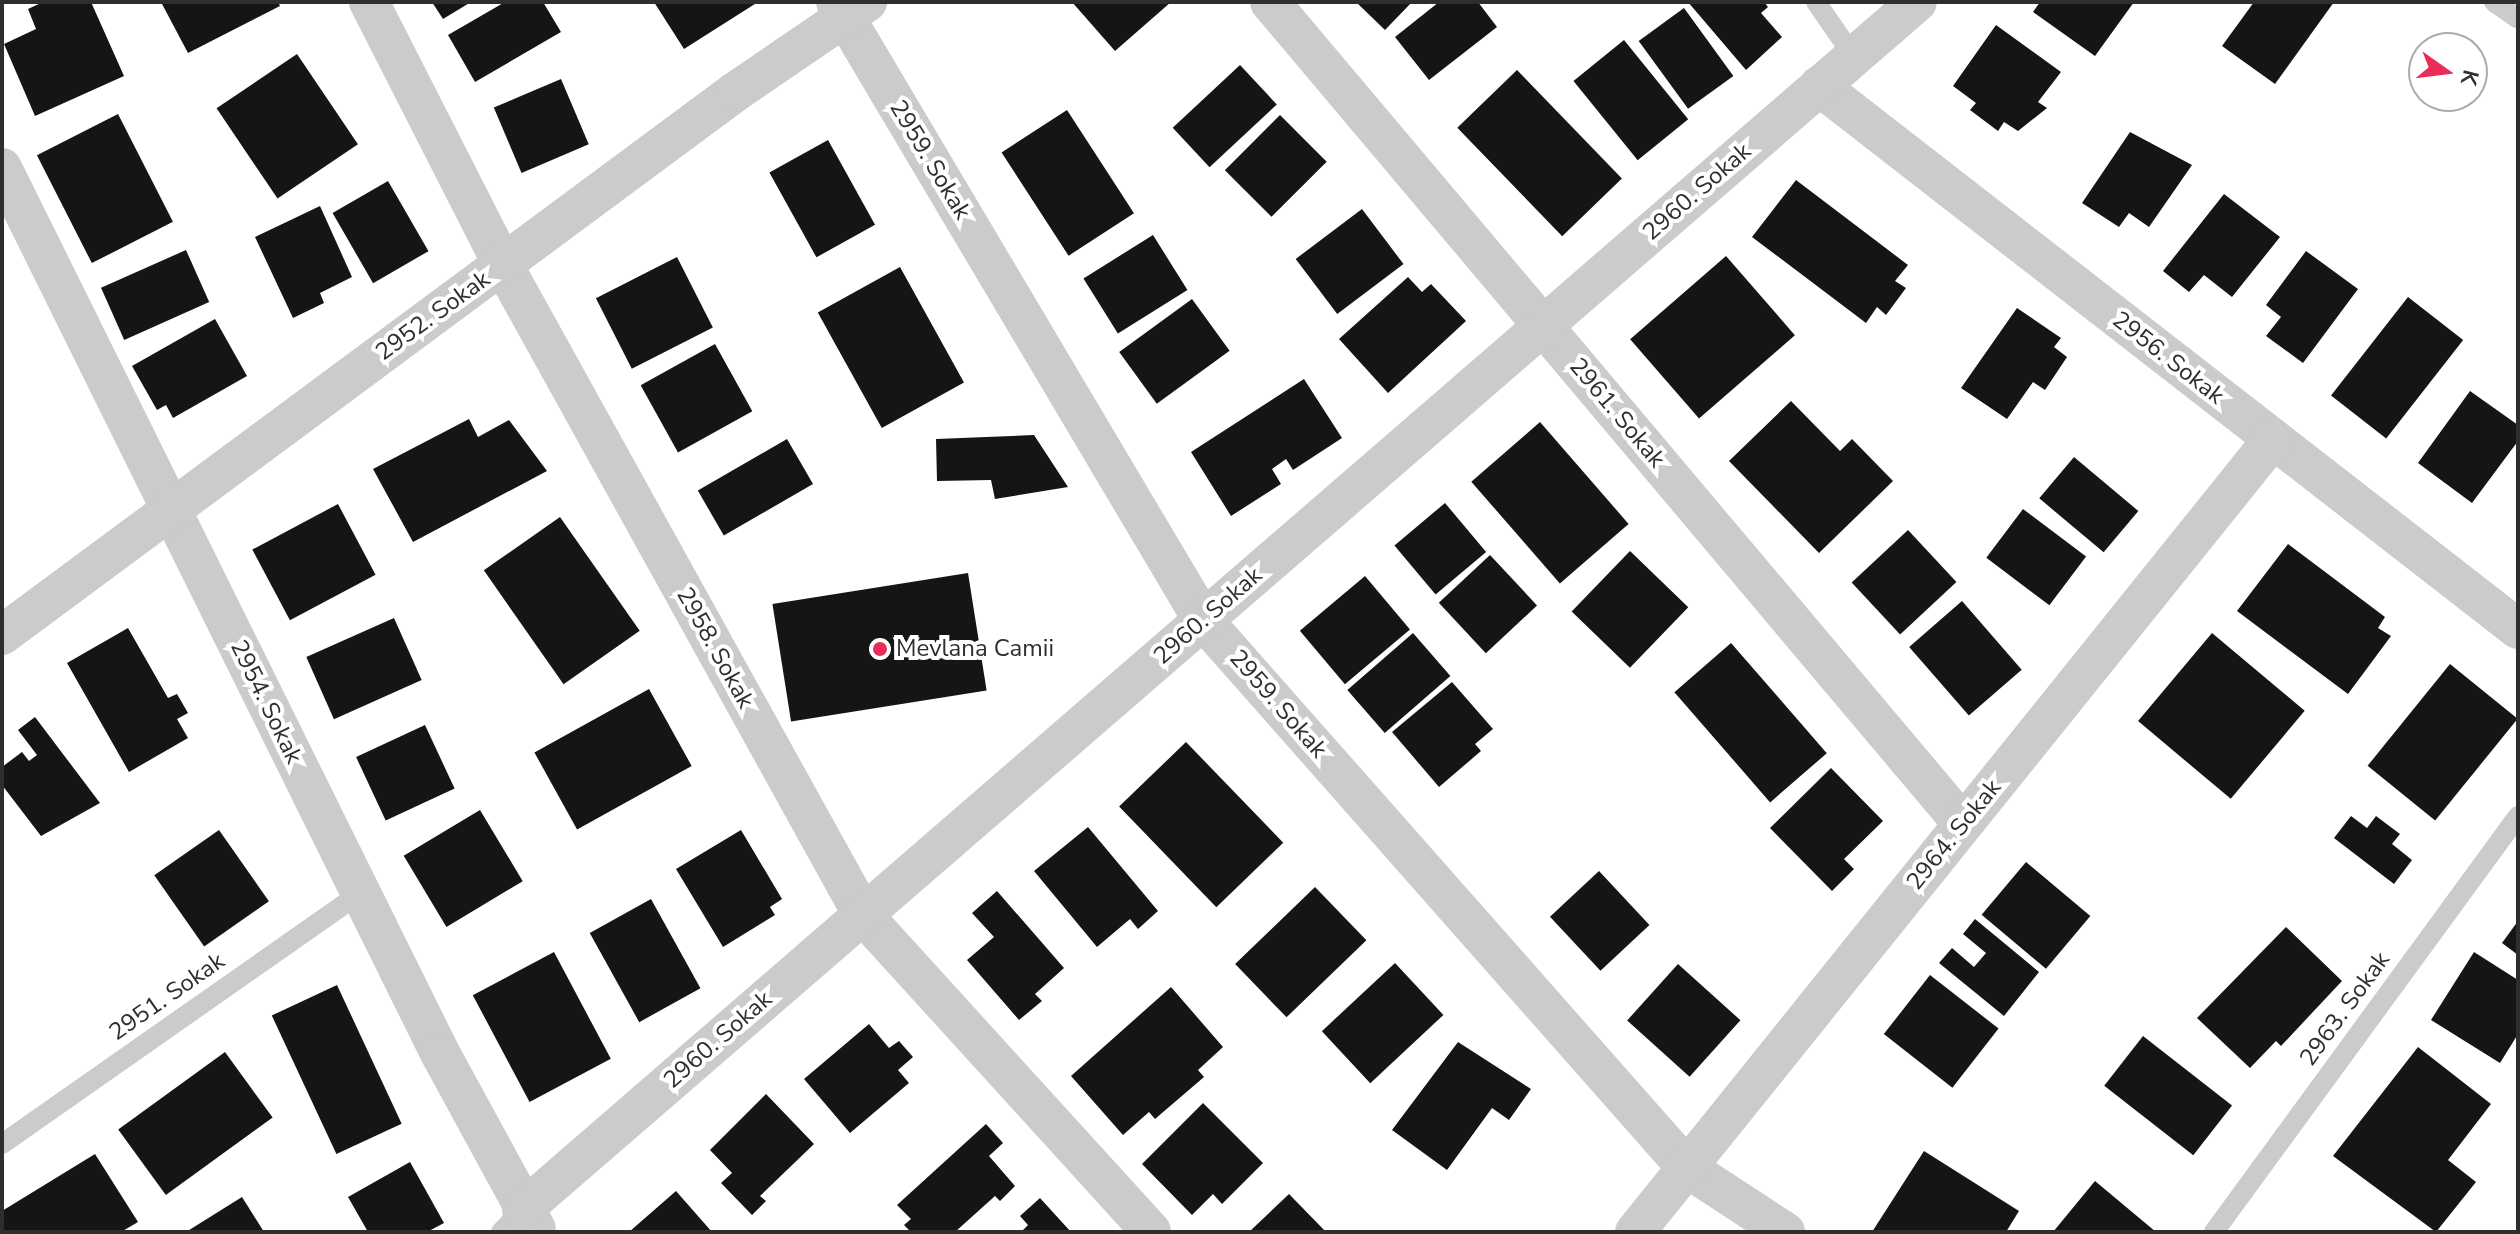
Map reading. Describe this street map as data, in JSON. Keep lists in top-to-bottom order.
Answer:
{
  "streets": {
    "street": [
      "2959. Sokak",
      "2960. Sokak",
      "2952. Sokak",
      "2956. Sokak",
      "2961. Sokak",
      "2958. Sokak",
      "2954. Sokak",
      "2964. Sokak"
    ],
    "lane": ["2951. Sokak", "2963. Sokak"]
  },
  "crossings": [
    ["2959. Sokak", "2960. Sokak"],
    ["2959. Sokak", "2952. Sokak"],
    ["2959. Sokak", "2964. Sokak"],
    ["2960. Sokak", "2956. Sokak"],
    ["2960. Sokak", "2961. Sokak"],
    ["2960. Sokak", "2958. Sokak"],
    ["2960. Sokak", "2954. Sokak"],
    ["2952. Sokak", "2958. Sokak"],
    ["2952. Sokak", "2954. Sokak"],
    ["2956. Sokak", "2964. Sokak"],
    ["2961. Sokak", "2964. Sokak"],
    ["2954. Sokak", "2951. Sokak"]
  ],
  "places": ["Mevlana Camii"],
  "north": "right"
}
